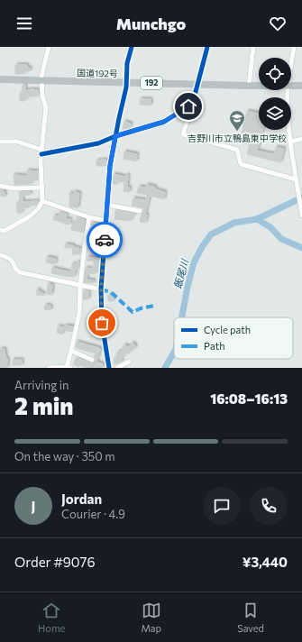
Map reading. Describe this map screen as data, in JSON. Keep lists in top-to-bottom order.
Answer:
{
  "streets": {
    "highway": ["国道192号", "192"]
  },
  "water": ["飯尾川"],
  "places": {
    "school or university": ["吉野川市立鴨島東中学校"]
  },
  "legend": ["Cycle path", "Path"],
  "page": {
    "header": "Munchgo",
    "heading": ["2 min", "Arriving in", "16:08–16:13"],
    "panel": [
      "Jordan",
      "Courier · 4.9",
      "Order #9076",
      "¥3,440"
    ],
    "bar": "On the way · 350 m",
    "round": "J",
    "tabs": ["Home", "Map", "Saved"]
  }
}
